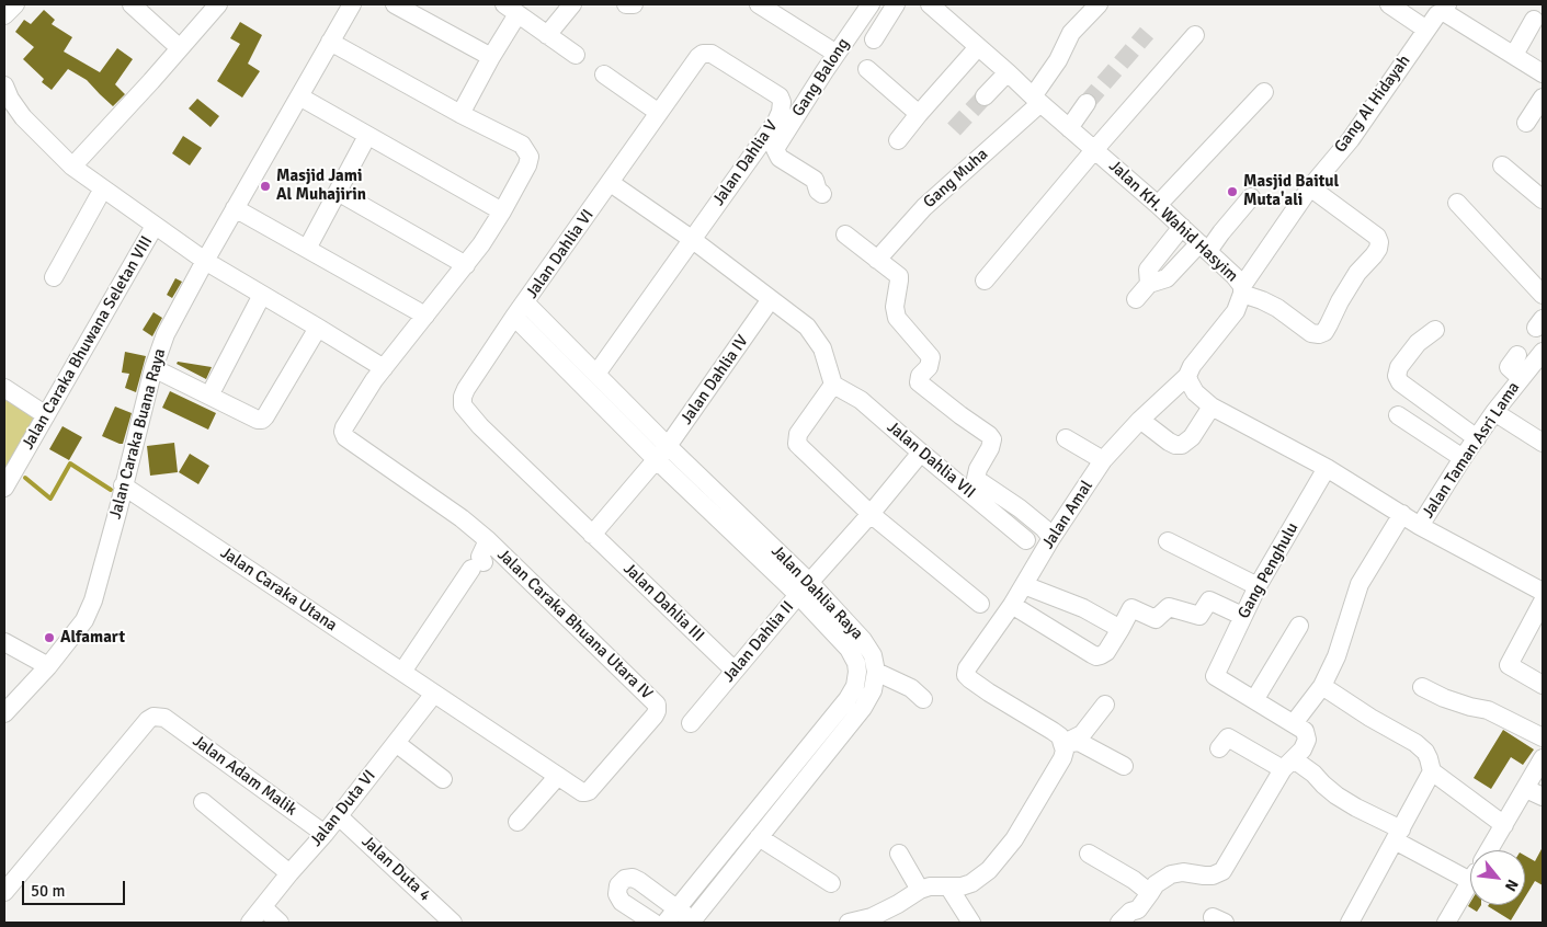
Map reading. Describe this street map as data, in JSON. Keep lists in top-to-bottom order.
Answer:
{
  "streets": {
    "street": [
      "Gang Balong",
      "Gang Al Hidayah",
      "Jalan Dahlia V",
      "Gang Muha",
      "Jalan KH. Wahid Hasyim",
      "Jalan Dahlia VI",
      "Jalan Caraka Bhuwana Seletan VIII",
      "Jalan Dahlia IV",
      "Jalan Caraka Buana Raya",
      "Jalan Taman Asri Lama",
      "Jalan Dahlia VII",
      "Jalan Amal",
      "Gang Penghulu",
      "Jalan Caraka Utana",
      "Jalan Dahlia Raya",
      "Jalan Dahlia III",
      "Jalan Caraka Bhuana Utara IV",
      "Jalan Dahlia II",
      "Jalan Adam Malik",
      "Jalan Duta VI",
      "Jalan Duta 4"
    ]
  },
  "crossings": [
    ["Gang Al Hidayah", "Jalan KH. Wahid Hasyim"],
    ["Jalan Dahlia V", "Jalan Dahlia VI"],
    ["Gang Muha", "Jalan KH. Wahid Hasyim"],
    ["Jalan KH. Wahid Hasyim", "Jalan Amal"],
    ["Jalan Dahlia VI", "Jalan Dahlia Raya"],
    ["Jalan Dahlia VI", "Jalan Dahlia III"],
    ["Jalan Dahlia IV", "Jalan Dahlia Raya"],
    ["Jalan Caraka Buana Raya", "Jalan Caraka Utana"],
    ["Jalan Dahlia VII", "Jalan Dahlia II"],
    ["Jalan Caraka Utana", "Jalan Caraka Bhuana Utara IV"],
    ["Jalan Caraka Utana", "Jalan Duta VI"],
    ["Jalan Dahlia Raya", "Jalan Dahlia II"],
    ["Jalan Dahlia III", "Jalan Dahlia II"],
    ["Jalan Caraka Bhuana Utara IV", "Jalan Duta VI"],
    ["Jalan Adam Malik", "Jalan Duta VI"],
    ["Jalan Duta VI", "Jalan Duta 4"]
  ],
  "places": ["Masjid Jami Al Muhajirin", "Masjid Baitul Muta'ali", "Alfamart"],
  "scale_bar": "50 m",
  "north": "bottom right"
}
